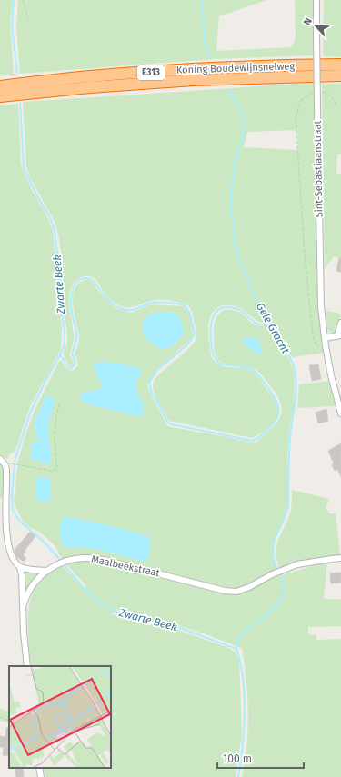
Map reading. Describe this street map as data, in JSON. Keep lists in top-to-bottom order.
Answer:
{
  "streets": {
    "highway": ["Koning Boudewijnsnelweg", "E313"],
    "street": ["Sint-Sebastiaanstraat", "Maalbeekstraat"]
  },
  "water": ["Zwarte Beek", "Gele Gracht"],
  "scale_bar": "100 m",
  "north": "top left"
}
